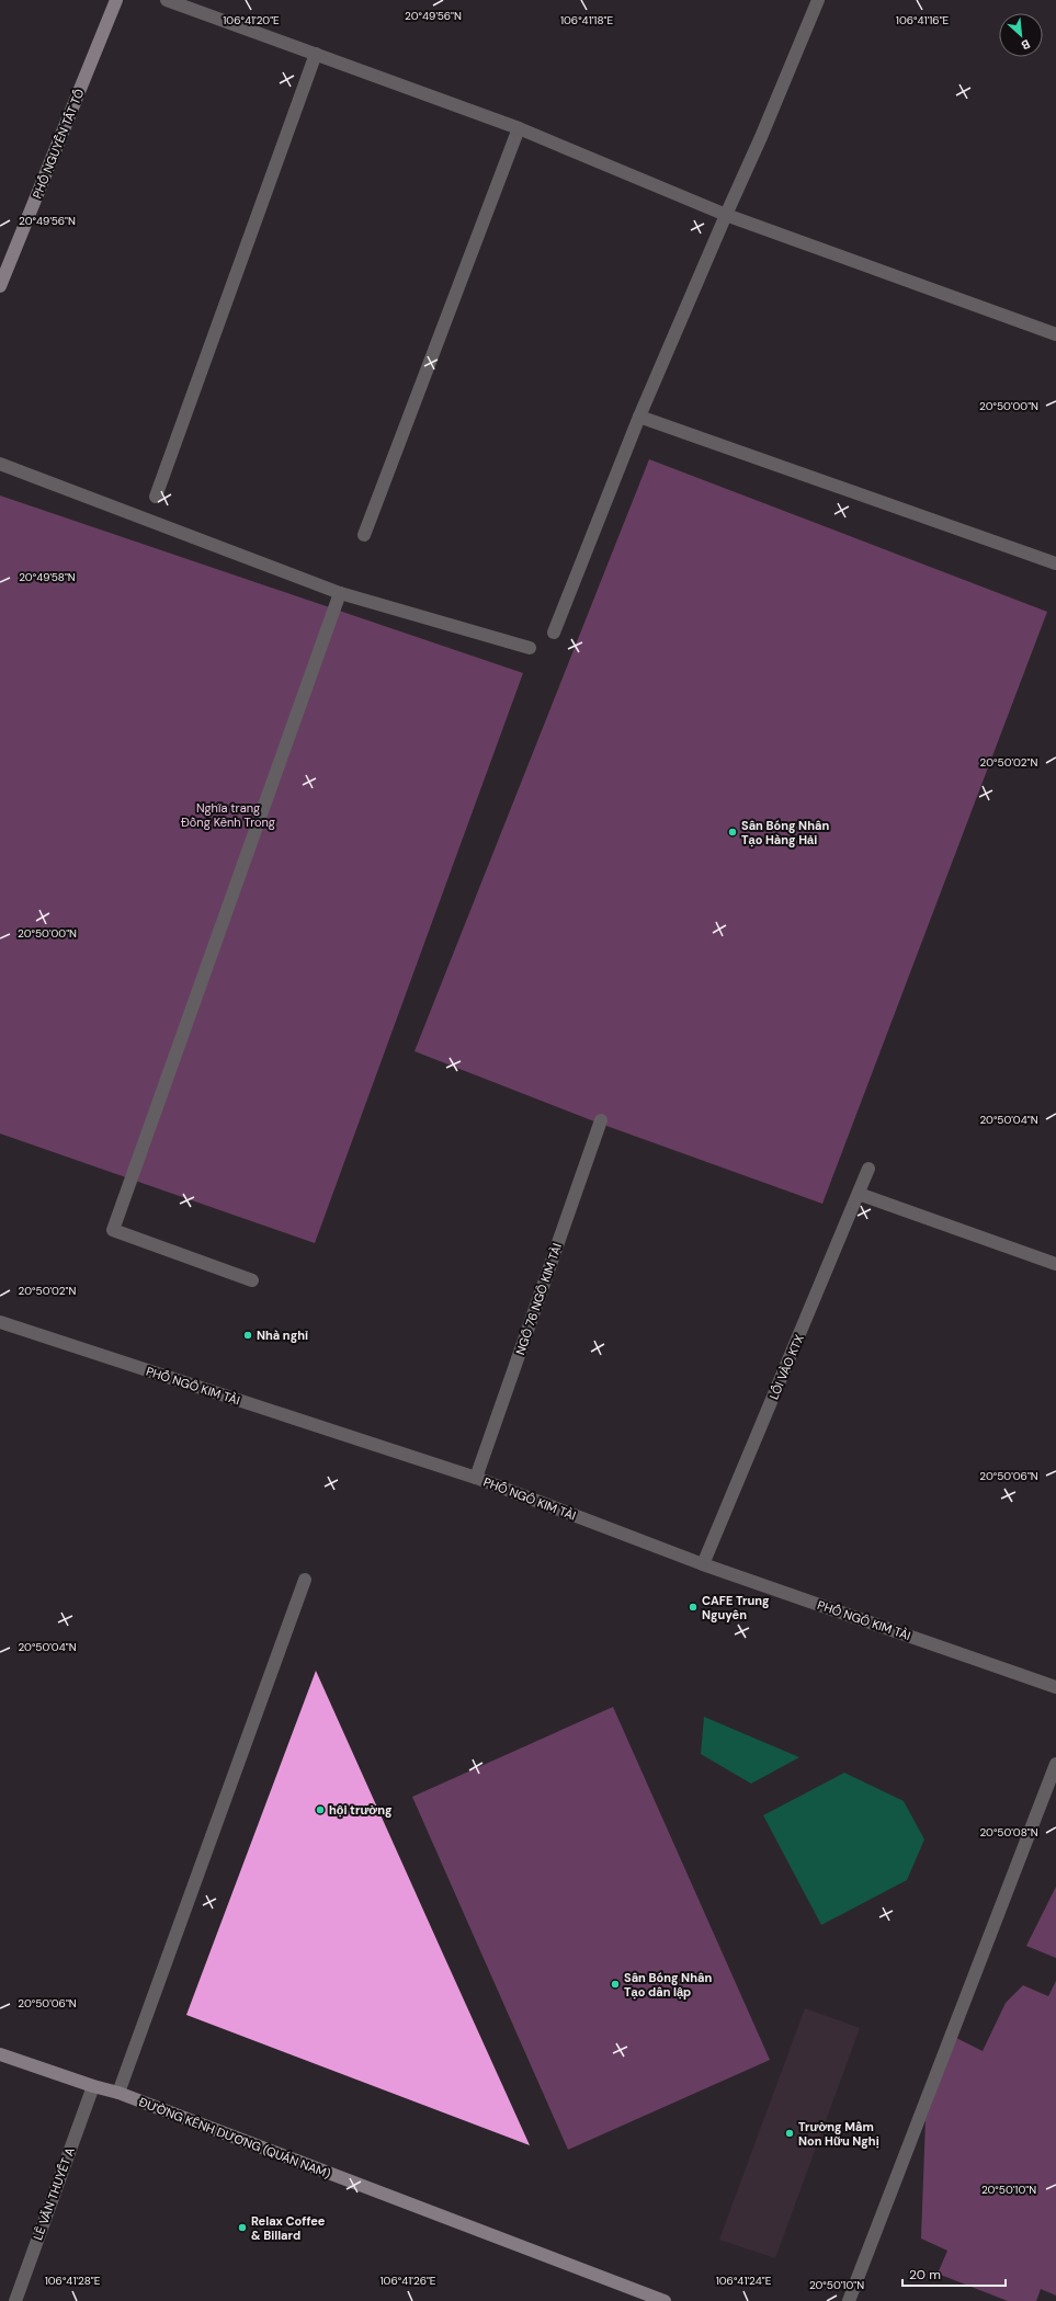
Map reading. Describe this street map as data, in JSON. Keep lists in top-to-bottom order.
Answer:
{
  "streets": {
    "street": [
      "PHỐ NGUYỄN TẤT TỐ",
      "NGÕ 76 NGÔ KIM TÀI",
      "LỐI VÀO KTX",
      "PHỐ NGÔ KIM TÀI",
      "ĐƯỜNG KÊNH DƯƠNG (QUÁN NAM)",
      "LÊ VĂN THUYẾT A"
    ]
  },
  "crossings": [
    ["NGÕ 76 NGÔ KIM TÀI", "PHỐ NGÔ KIM TÀI"],
    ["LỐI VÀO KTX", "PHỐ NGÔ KIM TÀI"],
    ["ĐƯỜNG KÊNH DƯƠNG (QUÁN NAM)", "LÊ VĂN THUYẾT A"]
  ],
  "parks": ["Nghĩa trang Đồng Kênh Trong"],
  "places": [
    "Sân Bóng Nhân Tạo Hàng Hải",
    "Nhà nghỉ",
    "CAFE Trung Nguyên",
    "hội trường",
    "Sân Bóng Nhân Tạo dân lập",
    "Trường Mầm Non Hữu Nghị",
    "Relax Coffee & Billard"
  ],
  "scale_bar": "20 m",
  "north": "bottom right",
  "coordinates": [
    "20°49'56\"N",
    "106°41'20\"E",
    "106°41'18\"E",
    "106°41'16\"E",
    "20°50'00\"N",
    "20°49'58\"N",
    "20°50'02\"N",
    "20°50'04\"N",
    "20°50'06\"N",
    "20°50'08\"N",
    "20°50'10\"N",
    "106°41'28\"E",
    "106°41'26\"E",
    "106°41'24\"E"
  ]
}
